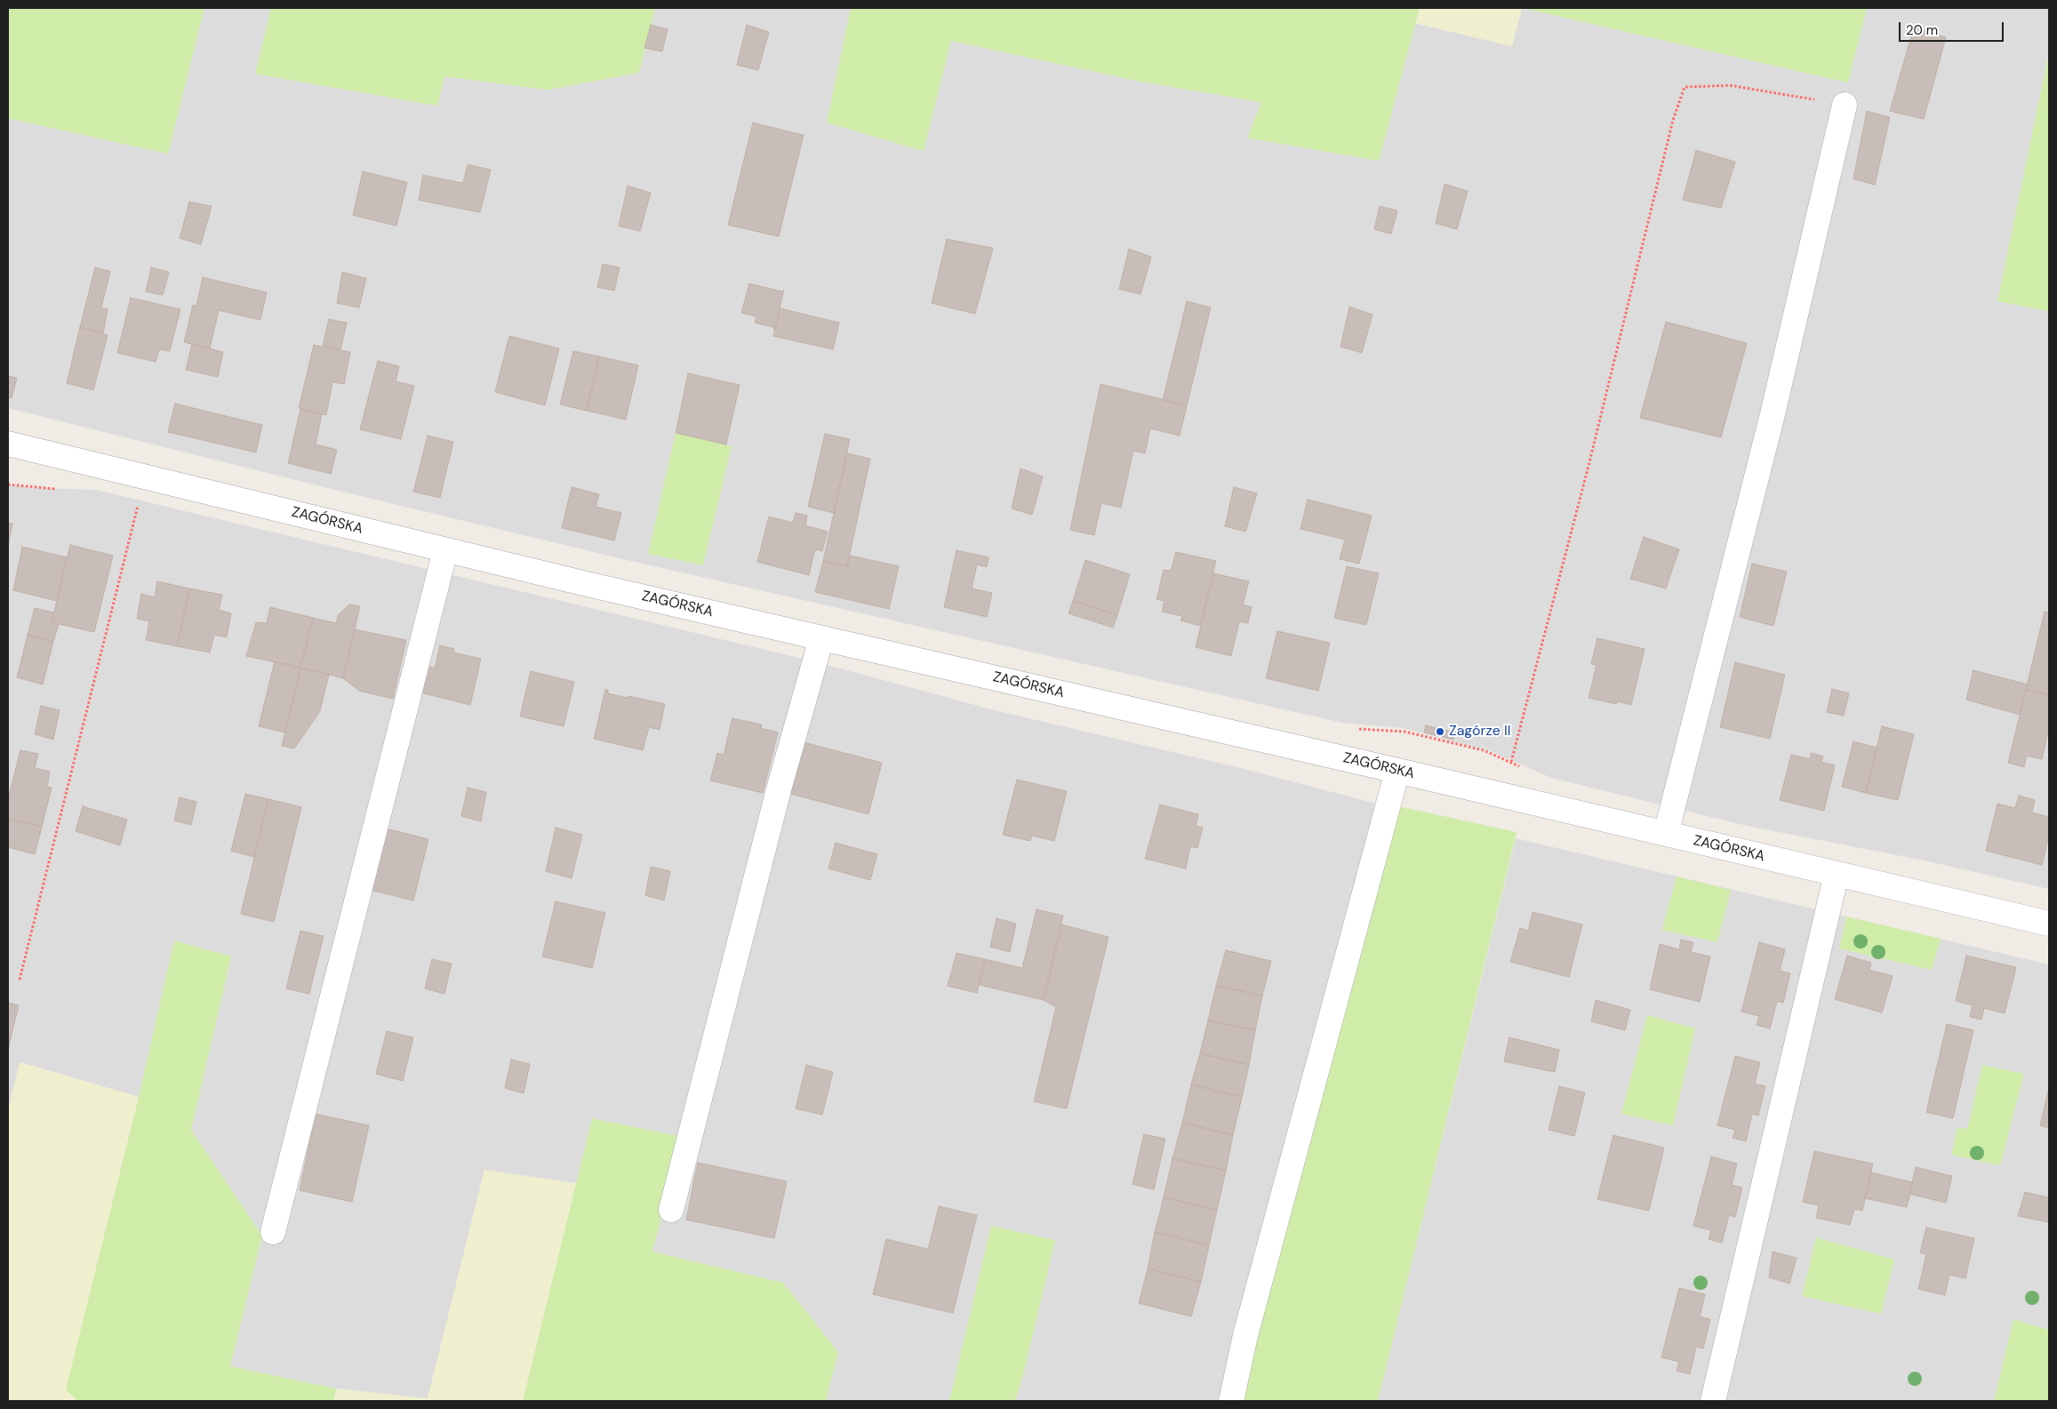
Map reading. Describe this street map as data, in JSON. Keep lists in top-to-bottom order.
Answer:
{
  "streets": {
    "street": ["ZAGÓRSKA"]
  },
  "places": ["Zagórze II"],
  "scale_bar": "20 m"
}
